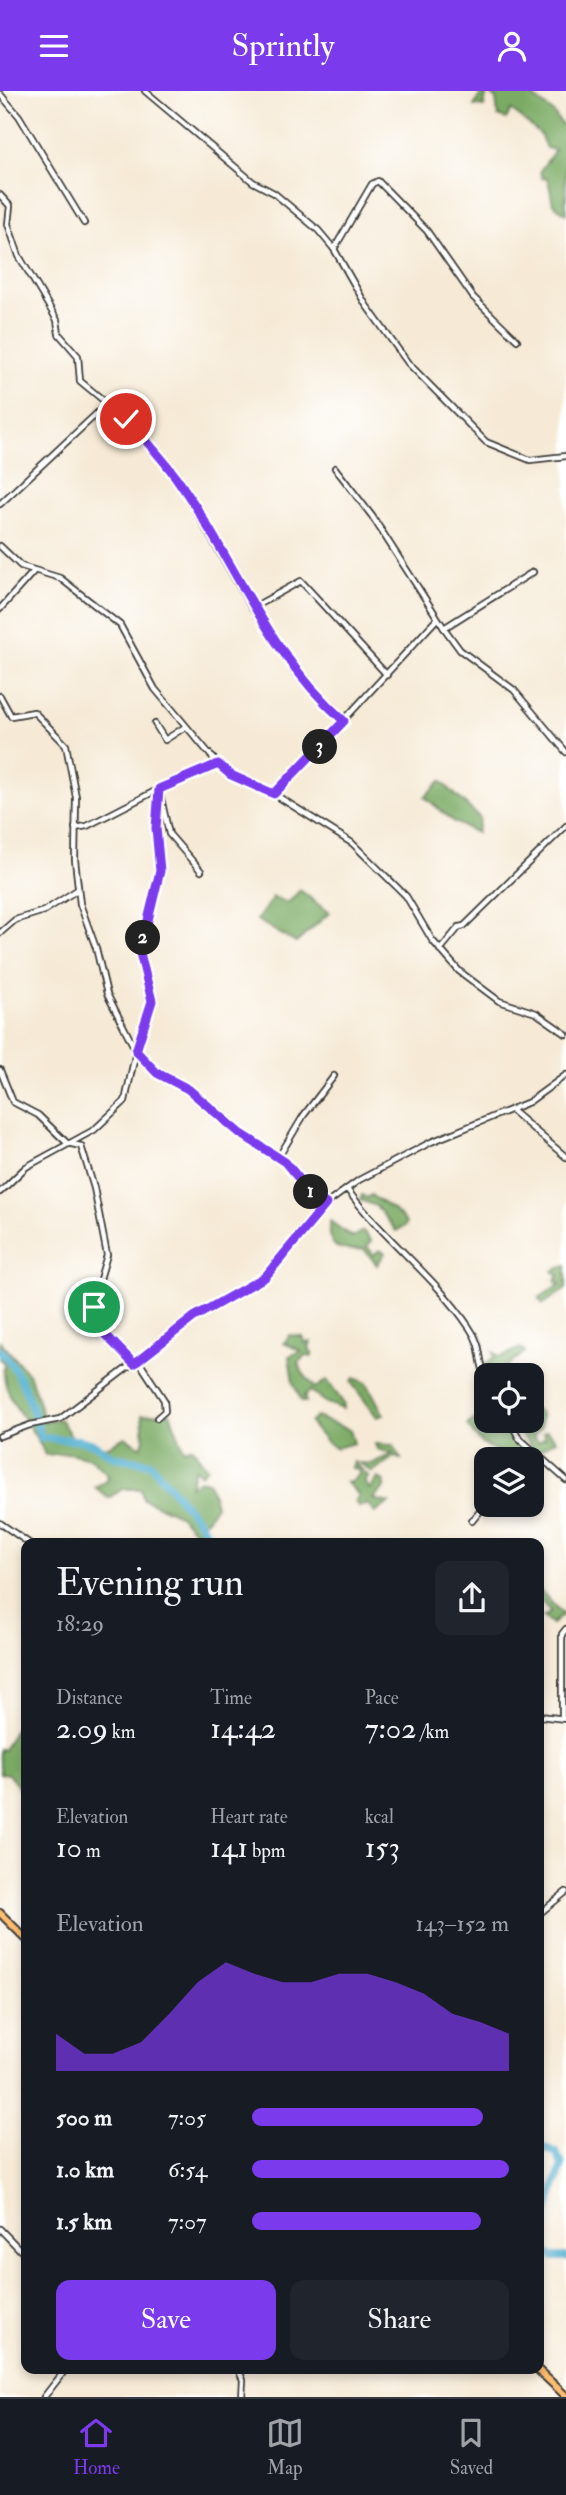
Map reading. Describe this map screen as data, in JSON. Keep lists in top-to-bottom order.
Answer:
{
  "page": {
    "header": "Sprintly",
    "pins": ["3", "2", "1"],
    "heading": ["Evening run", "18:29"],
    "stats": [
      ["Distance", "2.09 km"],
      ["Time", "14:42"],
      ["Pace", "7:02 /km"],
      ["Elevation", "10 m"],
      ["Heart rate", "141 bpm"],
      ["kcal", "153"]
    ],
    "chart": ["Elevation", "143–152 m"],
    "list": [
      {
        "name": "500 m",
        "note": "7:05"
      },
      {
        "name": "1.0 km",
        "note": "6:54"
      },
      {
        "name": "1.5 km",
        "note": "7:07"
      }
    ],
    "buttons": ["Save", "Share"],
    "tabs": ["Home", "Map", "Saved"]
  }
}
